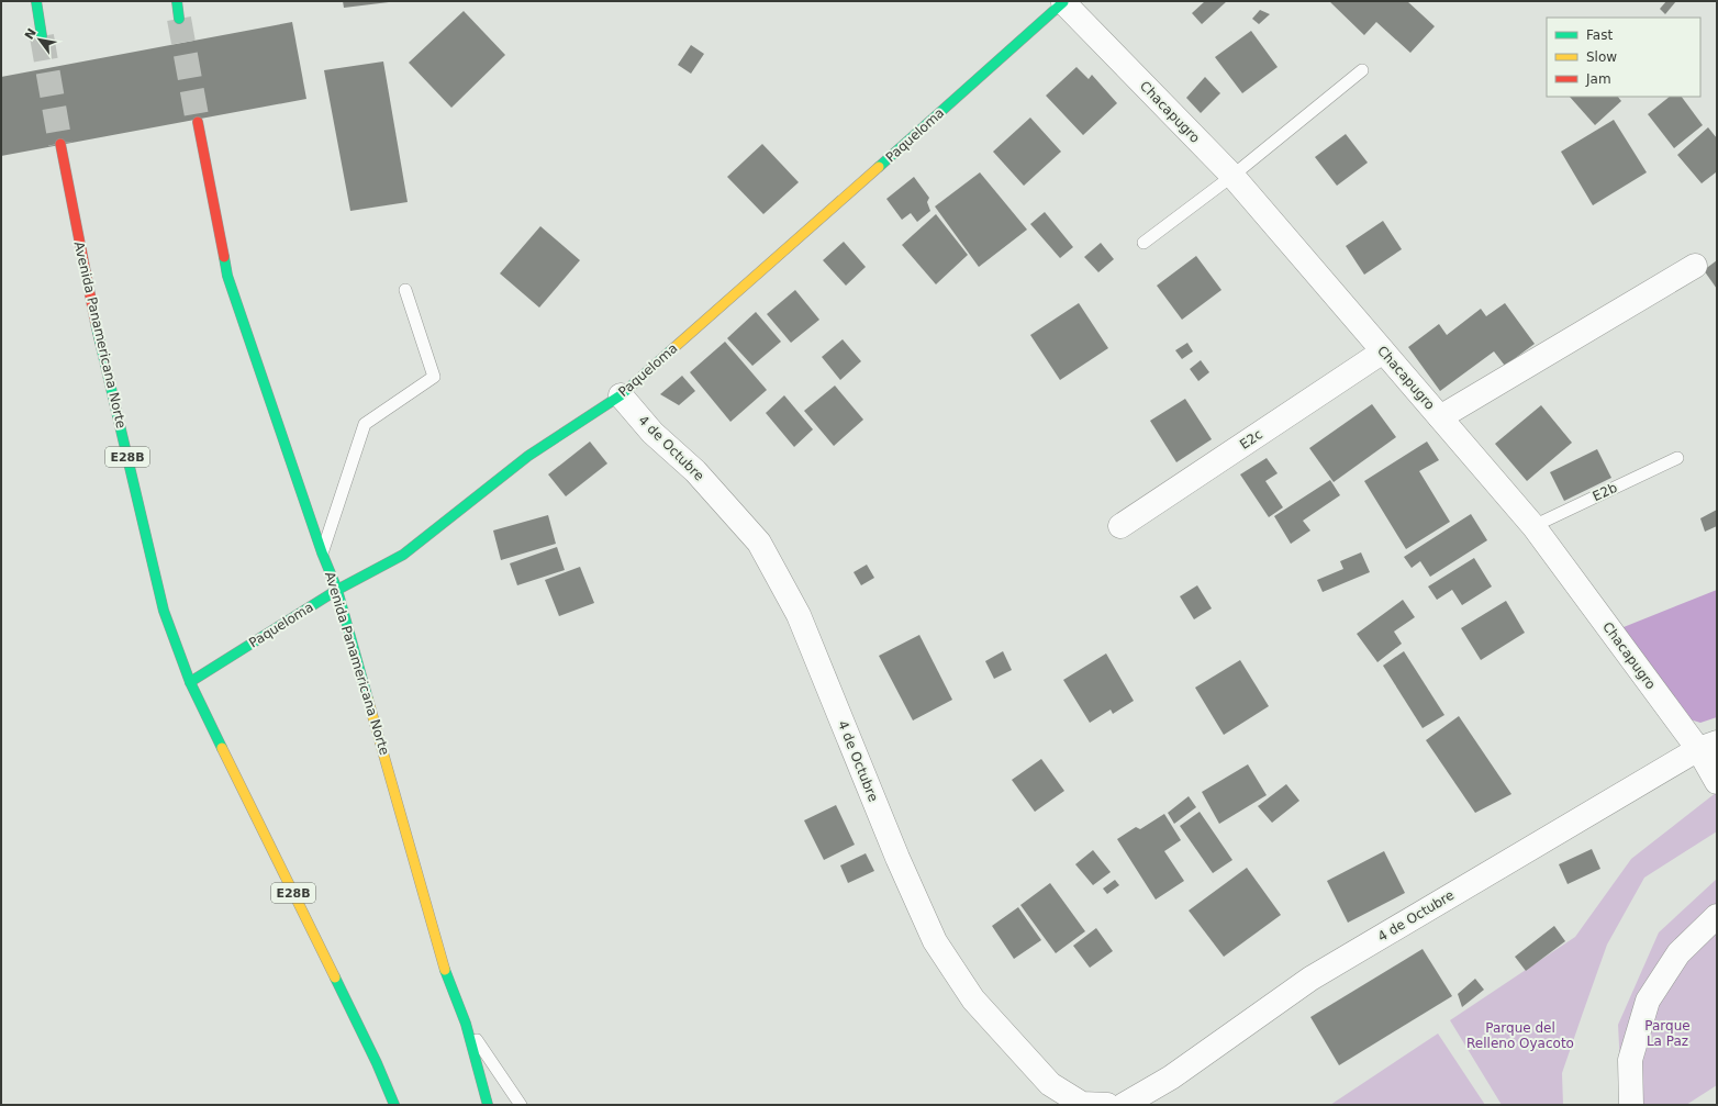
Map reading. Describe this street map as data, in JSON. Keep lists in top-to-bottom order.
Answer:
{
  "streets": {
    "main road": ["Paqueloma", "Avenida Panamericana Norte", "E28B"],
    "street": ["Chacapugro", "E2c", "4 de Octubre"],
    "lane": ["E2b"]
  },
  "crossings": [
    ["Chacapugro", "Paqueloma"],
    ["Chacapugro", "E2c"],
    ["Chacapugro", "4 de Octubre"],
    ["Chacapugro", "E2b"],
    ["Paqueloma", "Avenida Panamericana Norte"],
    ["Paqueloma", "4 de Octubre"]
  ],
  "parks": ["Parque La Paz", "Parque del Relleno Oyacoto"],
  "legend": ["Fast", "Slow", "Jam"],
  "north": "top left"
}
